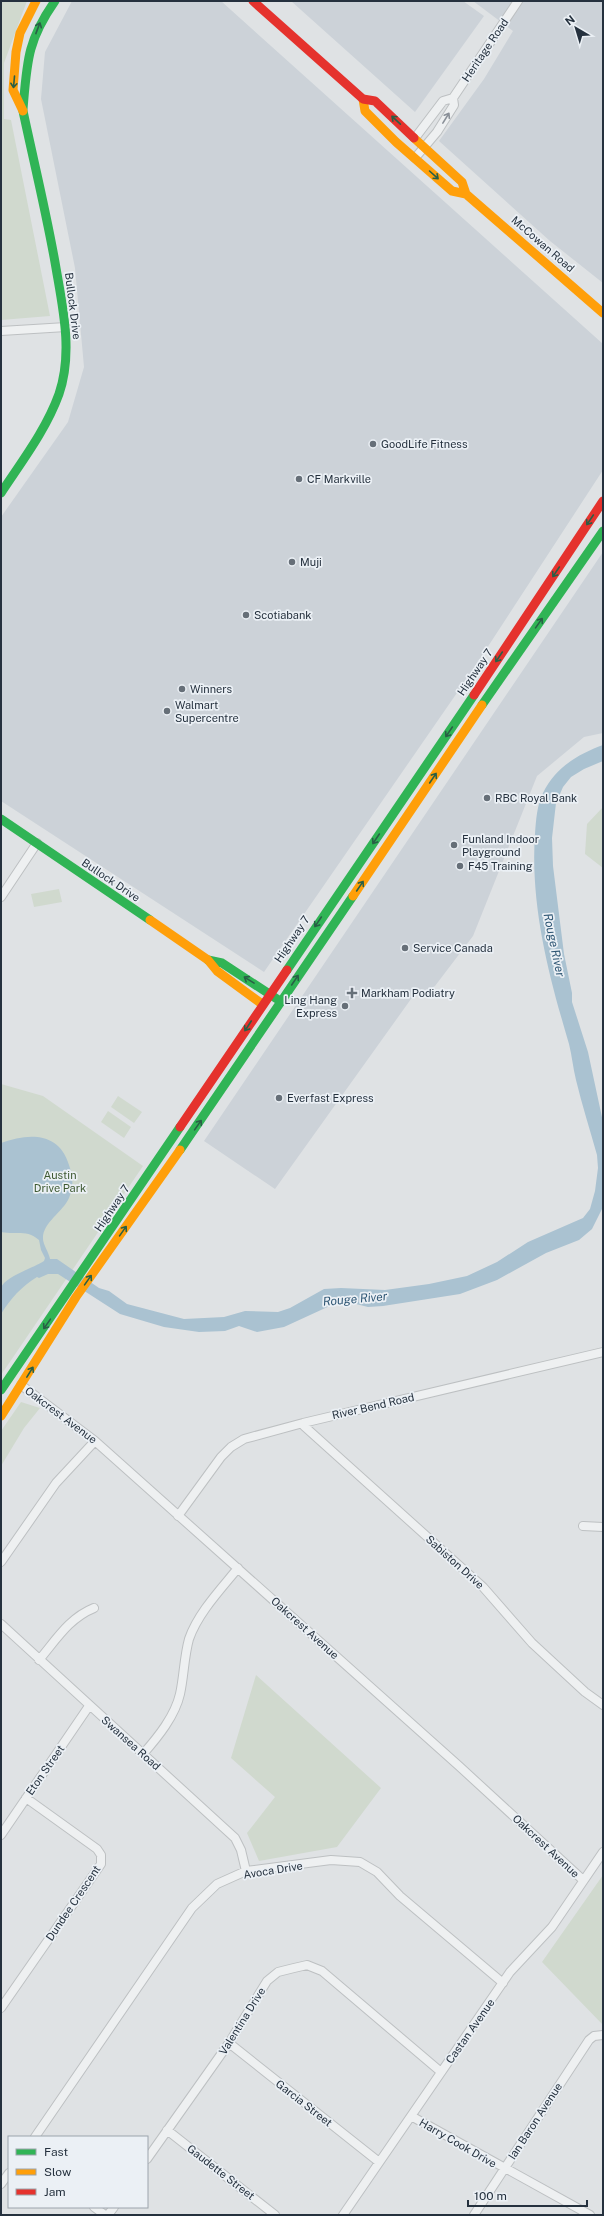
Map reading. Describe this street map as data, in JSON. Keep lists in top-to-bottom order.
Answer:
{
  "streets": {
    "main road": ["McCowan Road", "Bullock Drive", "Highway 7"],
    "street": [
      "Heritage Road",
      "River Bend Road",
      "Oakcrest Avenue",
      "Sabiston Drive",
      "Swansea Road",
      "Eton Street",
      "Avoca Drive",
      "Dundee Crescent",
      "Valentina Drive",
      "Castan Avenue",
      "Garcia Street",
      "Ian Baron Avenue",
      "Harry Cook Drive",
      "Gaudette Street"
    ]
  },
  "crossings": [
    ["Heritage Road", "McCowan Road"],
    ["Bullock Drive", "Highway 7"],
    ["Highway 7", "Oakcrest Avenue"],
    ["River Bend Road", "Oakcrest Avenue"],
    ["River Bend Road", "Sabiston Drive"],
    ["Oakcrest Avenue", "Castan Avenue"],
    ["Swansea Road", "Eton Street"],
    ["Swansea Road", "Avoca Drive"],
    ["Eton Street", "Dundee Crescent"],
    ["Avoca Drive", "Castan Avenue"],
    ["Valentina Drive", "Castan Avenue"],
    ["Valentina Drive", "Garcia Street"],
    ["Valentina Drive", "Gaudette Street"],
    ["Castan Avenue", "Garcia Street"],
    ["Castan Avenue", "Harry Cook Drive"],
    ["Ian Baron Avenue", "Harry Cook Drive"]
  ],
  "water": ["Rouge River"],
  "parks": ["Austin Drive Park"],
  "places": {
    "other": [
      "GoodLife Fitness",
      "CF Markville",
      "Muji",
      "Scotiabank",
      "Winners",
      "Walmart Supercentre",
      "RBC Royal Bank",
      "Funland Indoor Playground",
      "F45 Training",
      "Service Canada",
      "Ling Hang Express",
      "Everfast Express"
    ],
    "health": ["Markham Podiatry"]
  },
  "legend": ["Fast", "Slow", "Jam"],
  "scale_bar": "100 m",
  "north": "top left"
}
